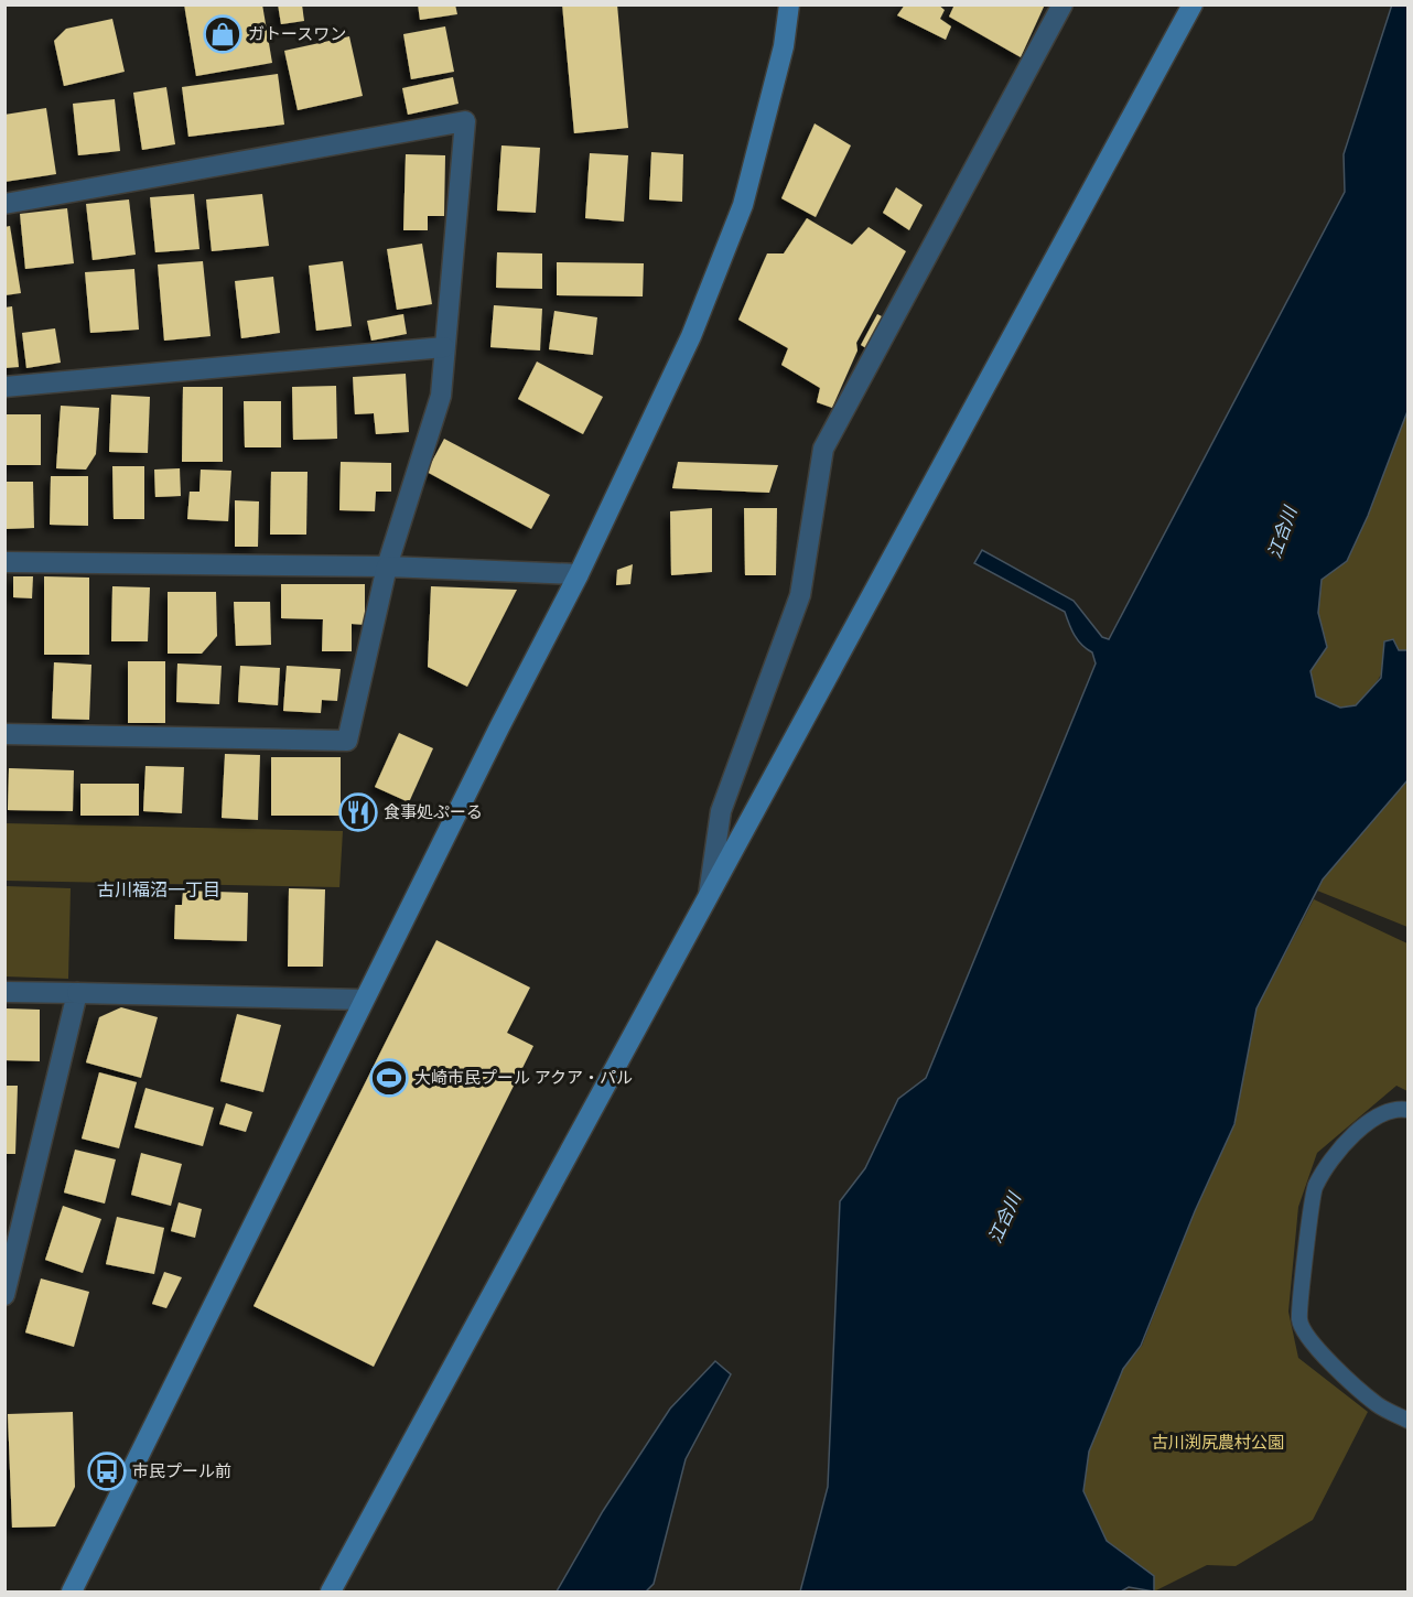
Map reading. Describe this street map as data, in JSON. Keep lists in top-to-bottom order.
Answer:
{
  "districts": ["古川福沼一丁目"],
  "water": ["江合川"],
  "parks": ["古川渕尻農村公園"],
  "places": {
    "shop": ["ガトースワン"],
    "restaurant": ["食事処ぷーる"],
    "sports": ["大崎市民プール アクア・パル"],
    "bus stop": ["市民プール前"]
  }
}
